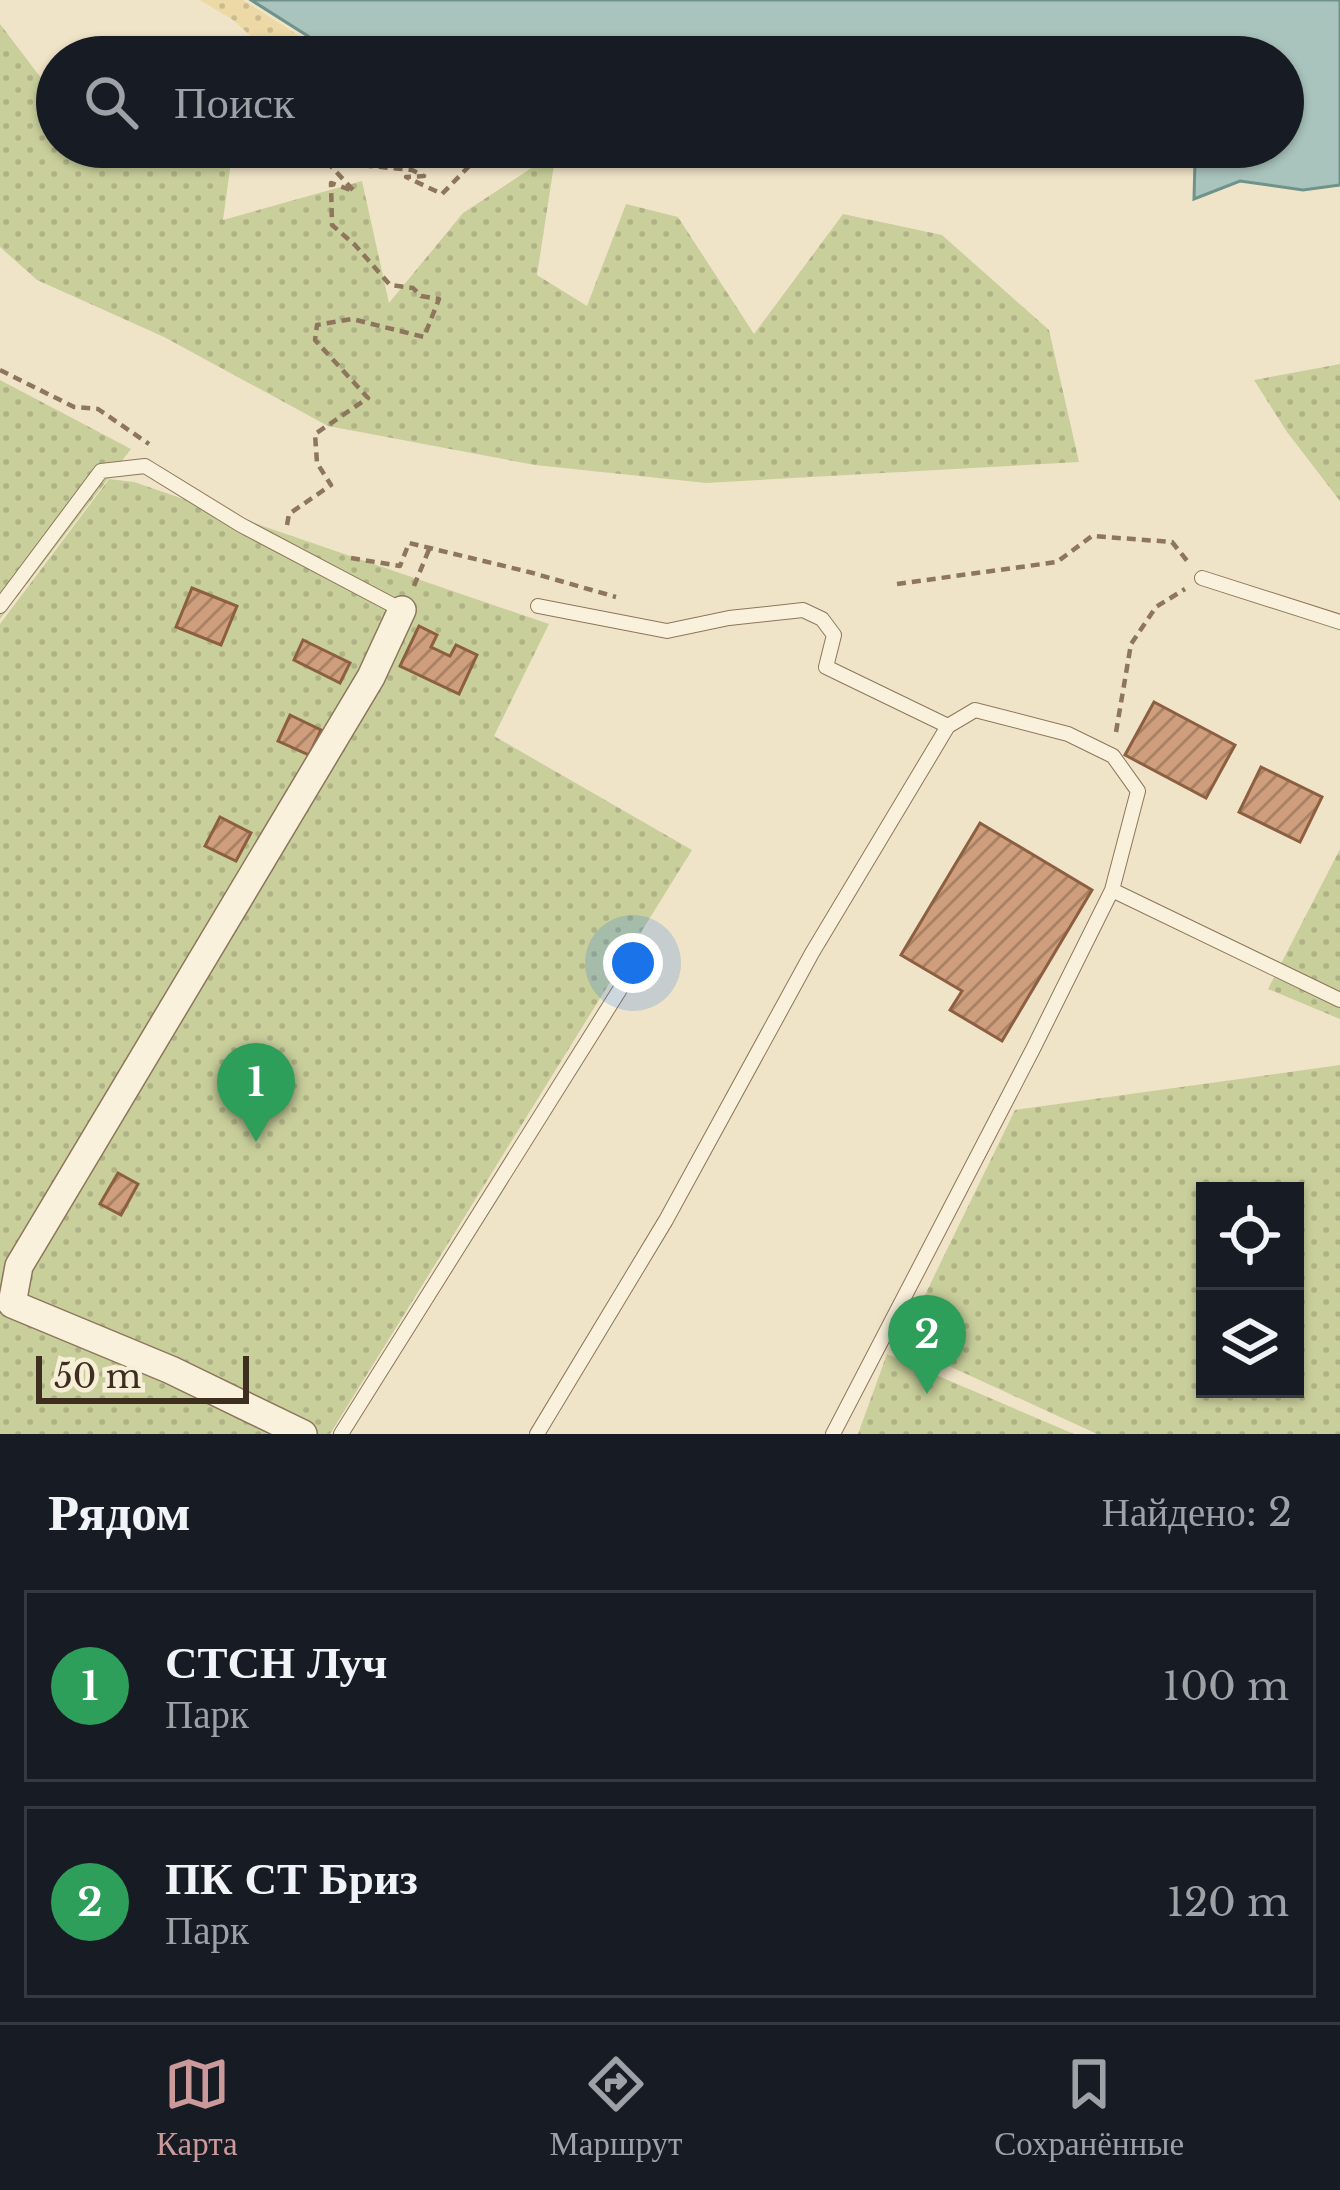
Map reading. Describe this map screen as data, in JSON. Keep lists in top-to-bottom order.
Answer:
{
  "scale_bar": "50 m",
  "page": {
    "search": "Поиск",
    "pins": ["1", "2"],
    "scale": "50 m",
    "heading": ["Рядом", "Найдено: 2"],
    "list": [
      {
        "mark": "1",
        "name": "СТСН Луч",
        "note": "Парк",
        "value": "100 m"
      },
      {
        "mark": "2",
        "name": "ПК СТ Бриз",
        "note": "Парк",
        "value": "120 m"
      }
    ],
    "nav": ["Карта", "Маршрут", "Сохранённые"]
  }
}
